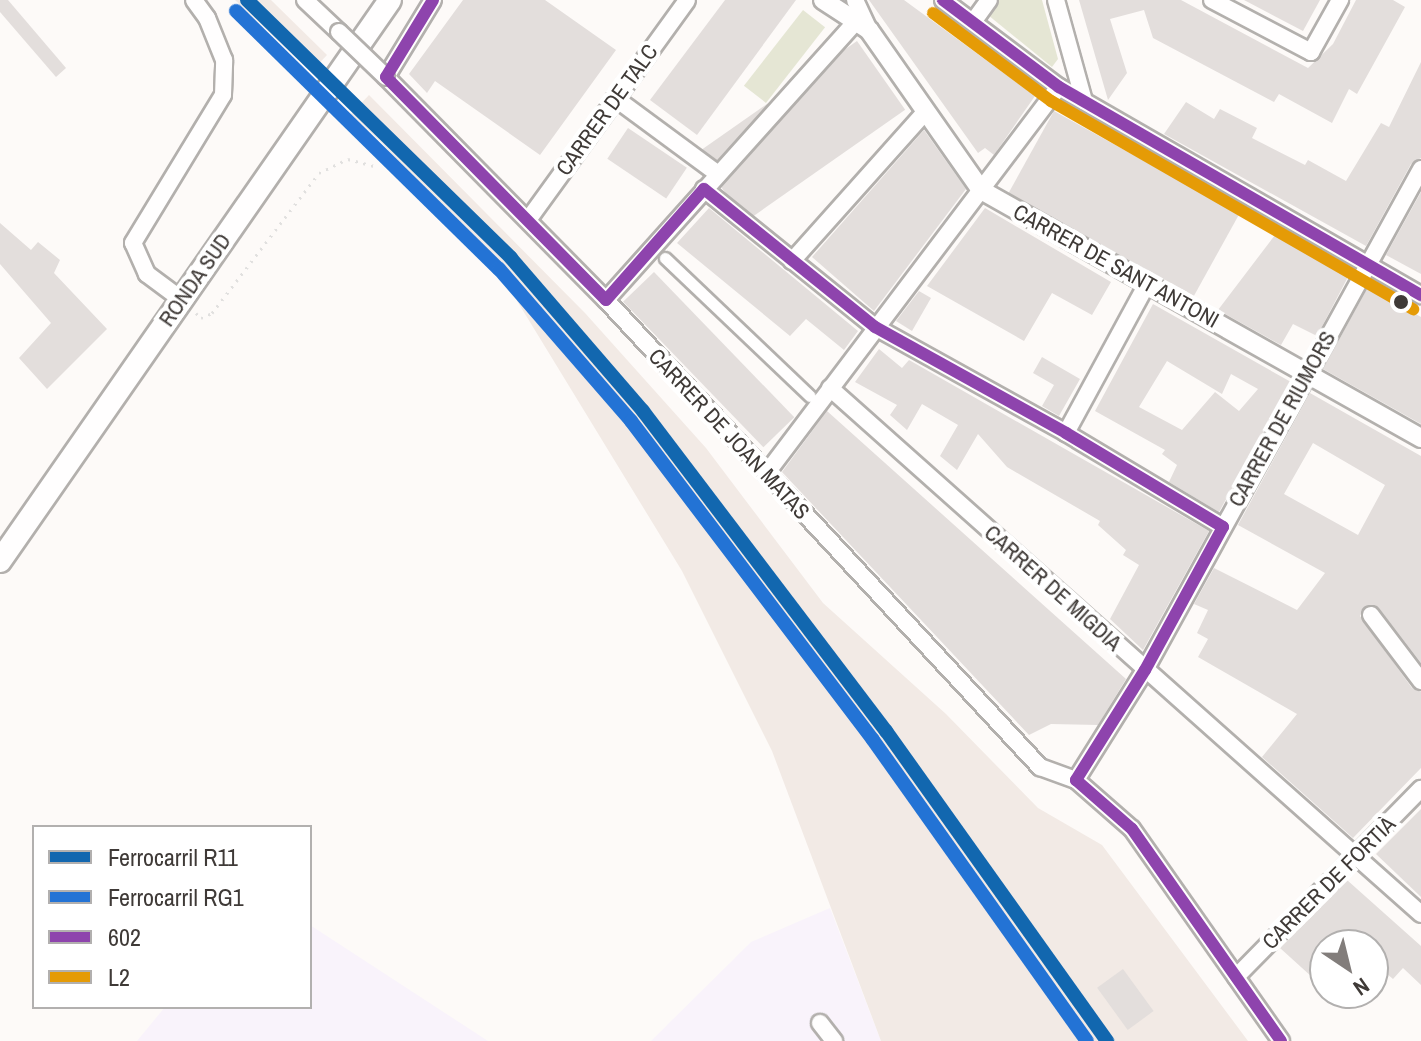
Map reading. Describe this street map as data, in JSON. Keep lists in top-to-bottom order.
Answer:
{
  "streets": {
    "main road": ["RONDA SUD"],
    "street": [
      "CARRER DE TALC",
      "CARRER DE SANT ANTONI",
      "CARRER DE RIUMORS",
      "CARRER DE JOAN MATAS",
      "CARRER DE MIGDIA",
      "CARRER DE FORTIÀ"
    ]
  },
  "crossings": [
    ["CARRER DE TALC", "CARRER DE JOAN MATAS"],
    ["CARRER DE SANT ANTONI", "CARRER DE RIUMORS"],
    ["CARRER DE RIUMORS", "CARRER DE JOAN MATAS"],
    ["CARRER DE RIUMORS", "CARRER DE MIGDIA"],
    ["CARRER DE MIGDIA", "CARRER DE FORTIÀ"]
  ],
  "lines": [
    "rail line R11",
    "transit line 602",
    "rail line RG1",
    "transit line L2"
  ],
  "legend": [
    "Ferrocarril R11",
    "Ferrocarril RG1",
    "602",
    "L2"
  ],
  "north": "bottom right"
}
